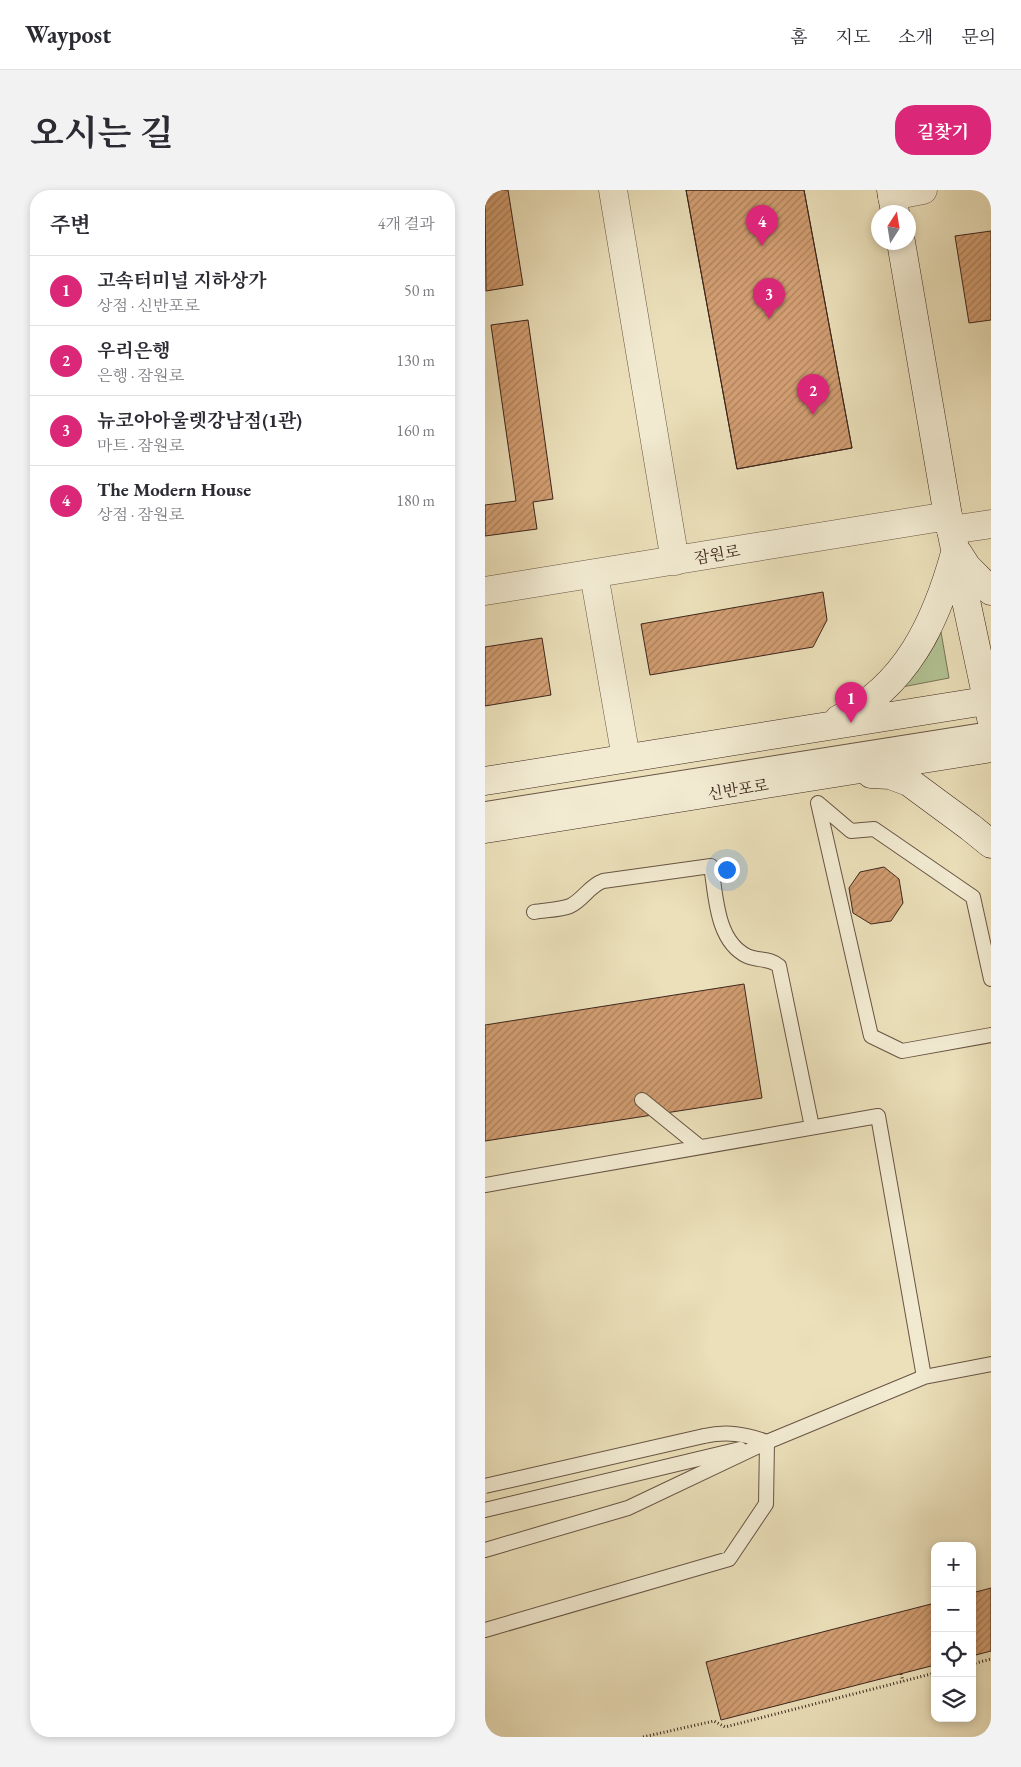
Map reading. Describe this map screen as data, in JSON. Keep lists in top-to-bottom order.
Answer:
{
  "streets": {
    "main road": ["잠원로", "신반포로"]
  },
  "north": "top",
  "page": {
    "header": "Waypost",
    "nav": [
      "홈",
      "지도",
      "소개",
      "문의"
    ],
    "title": "오시는 길",
    "buttons": "길찾기",
    "heading": ["주변", "4개 결과"],
    "pins": [
      "4",
      "3",
      "2",
      "1"
    ],
    "list": [
      {
        "mark": "1",
        "name": "고속터미널 지하상가",
        "note": "상점 · 신반포로",
        "value": "50 m"
      },
      {
        "mark": "2",
        "name": "우리은행",
        "note": "은행 · 잠원로",
        "value": "130 m"
      },
      {
        "mark": "3",
        "name": "뉴코아아울렛강남점(1관)",
        "note": "마트 · 잠원로",
        "value": "160 m"
      },
      {
        "mark": "4",
        "name": "The Modern House",
        "note": "상점 · 잠원로",
        "value": "180 m"
      }
    ],
    "map_buttons": ["+", "−"]
  }
}
